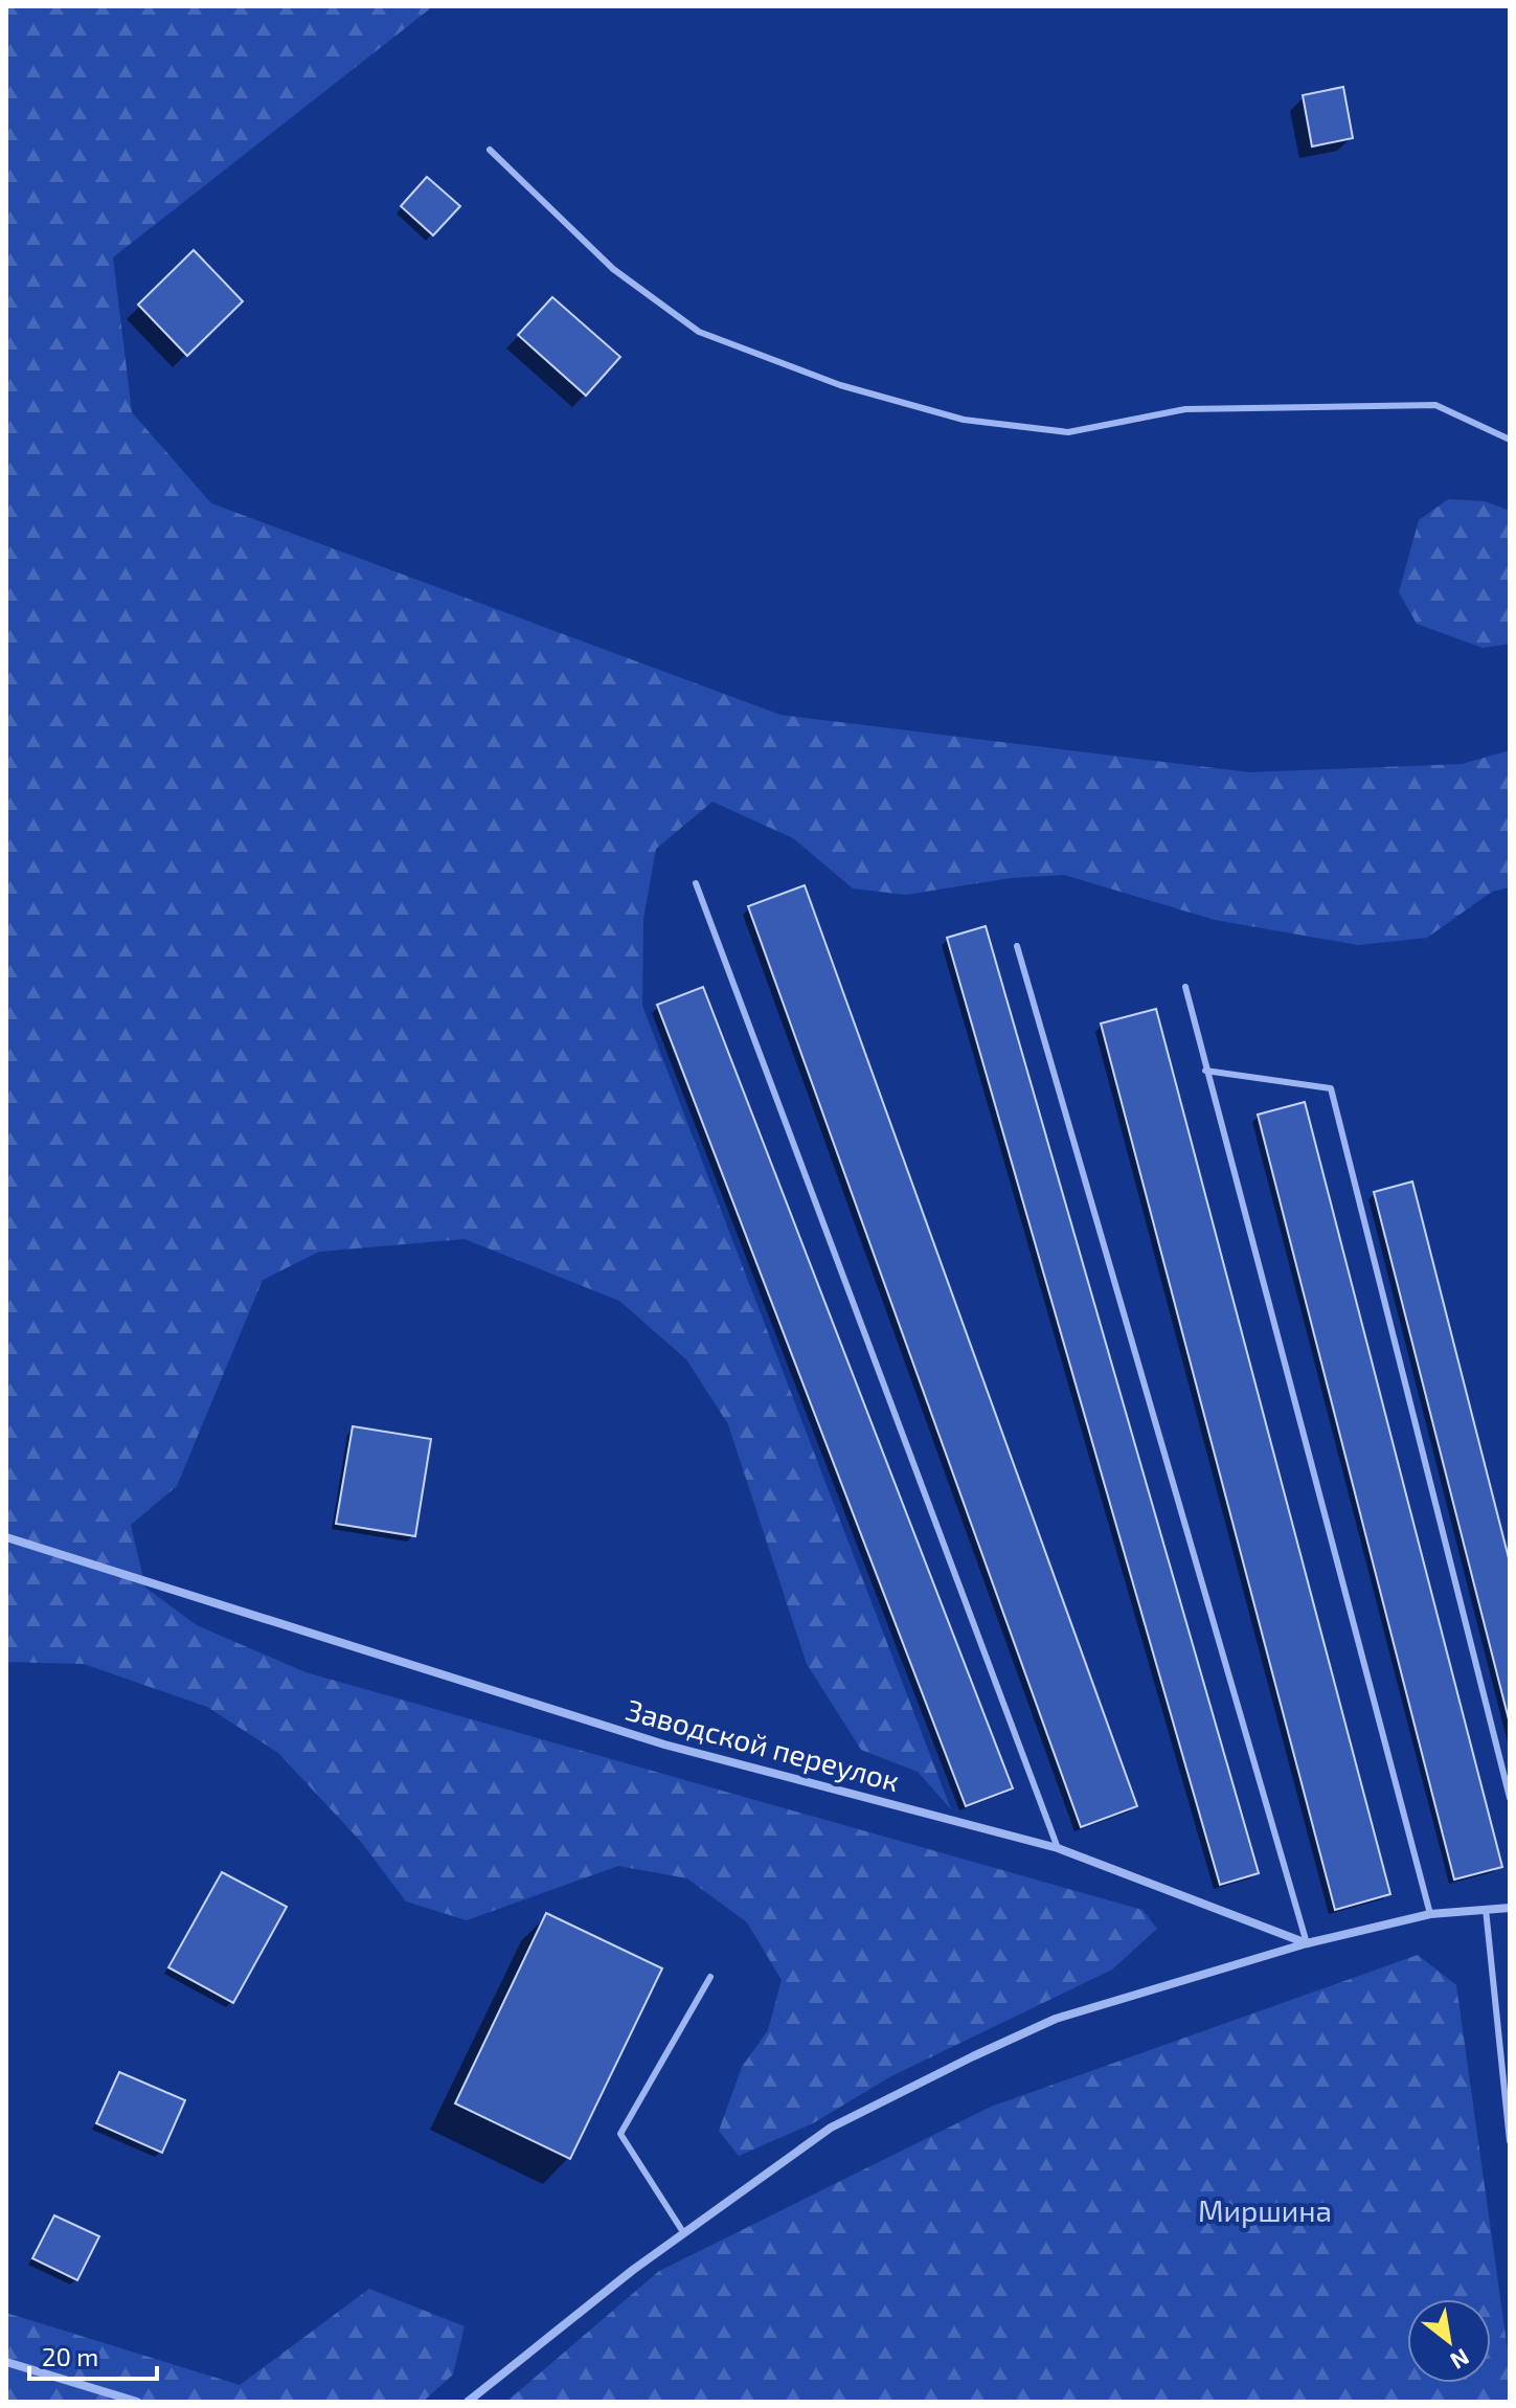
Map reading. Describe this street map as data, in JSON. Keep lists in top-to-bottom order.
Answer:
{
  "streets": {
    "street": ["Заводской переулок"]
  },
  "parks": ["Миршина"],
  "scale_bar": "20 m",
  "north": "bottom right"
}
